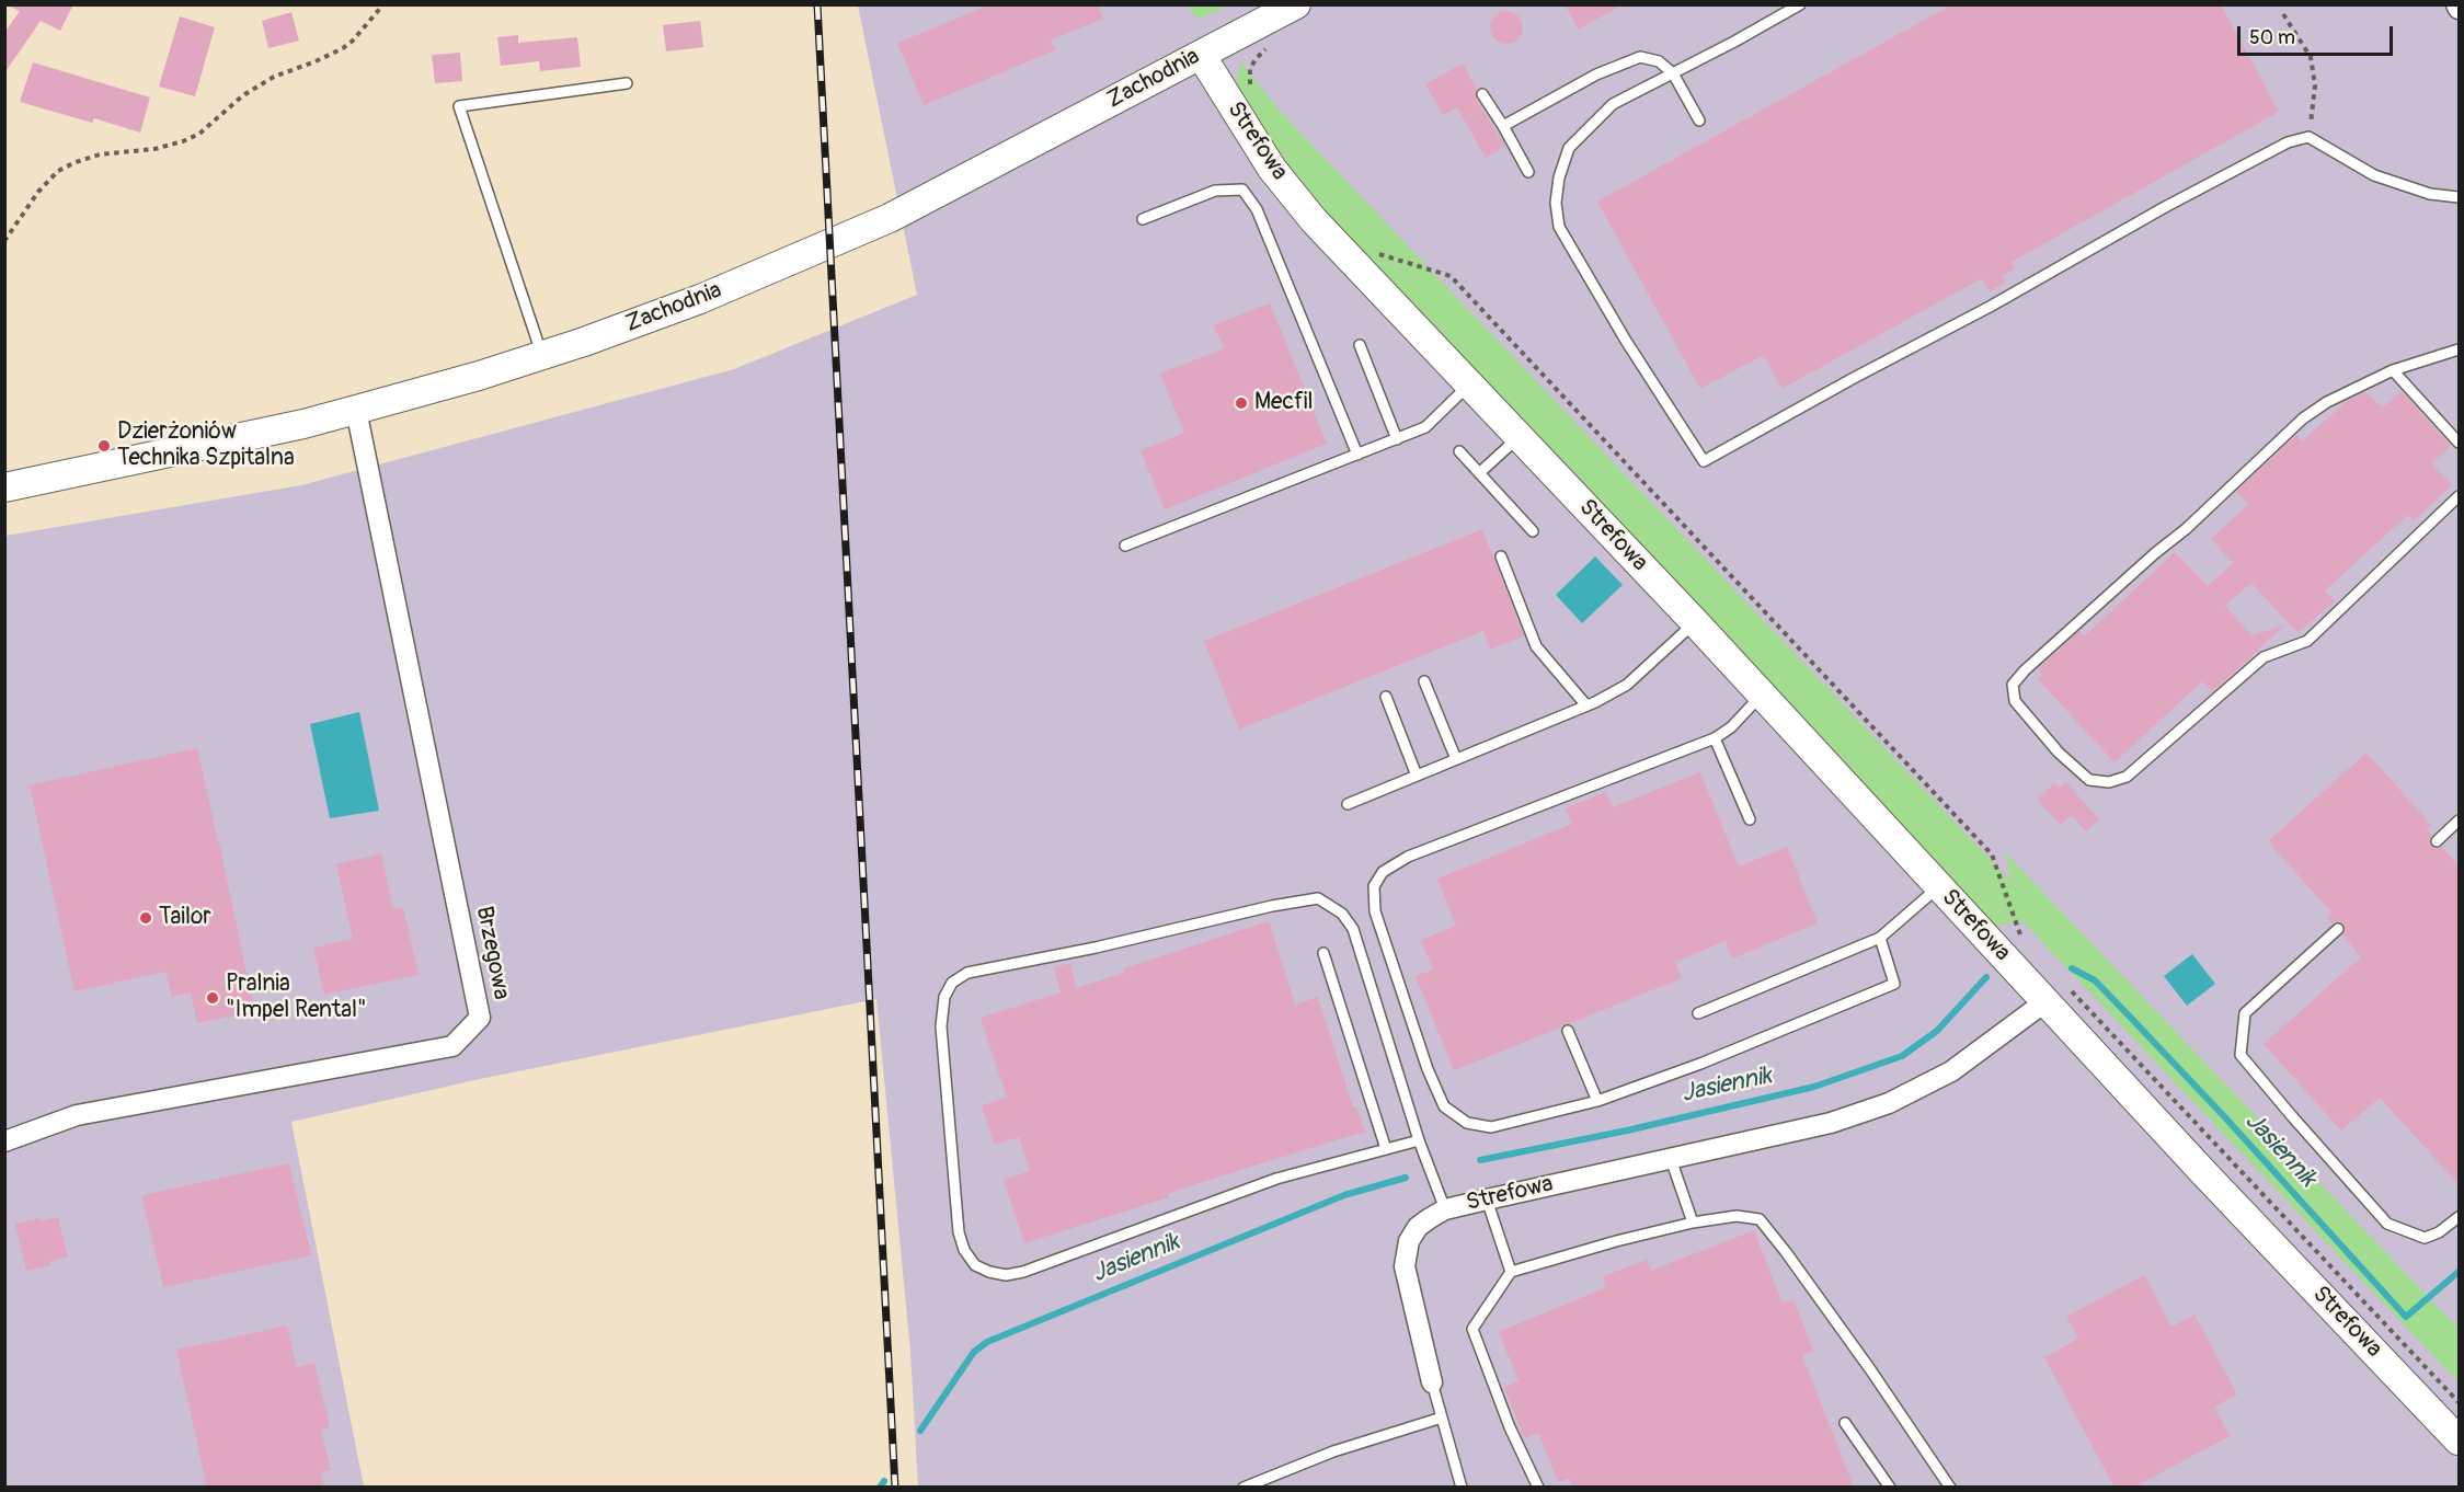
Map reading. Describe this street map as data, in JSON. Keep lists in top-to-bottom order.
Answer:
{
  "streets": {
    "street": ["Zachodnia", "Strefowa", "Brzegowa"]
  },
  "crossings": [
    ["Zachodnia", "Strefowa"],
    ["Zachodnia", "Brzegowa"]
  ],
  "water": ["Jasiennik"],
  "places": [
    "Mecfil",
    "Dzierżoniów Technika Szpitalna",
    "Tailor",
    "Pralnia \"Impel Rental\""
  ],
  "scale_bar": "50 m"
}
